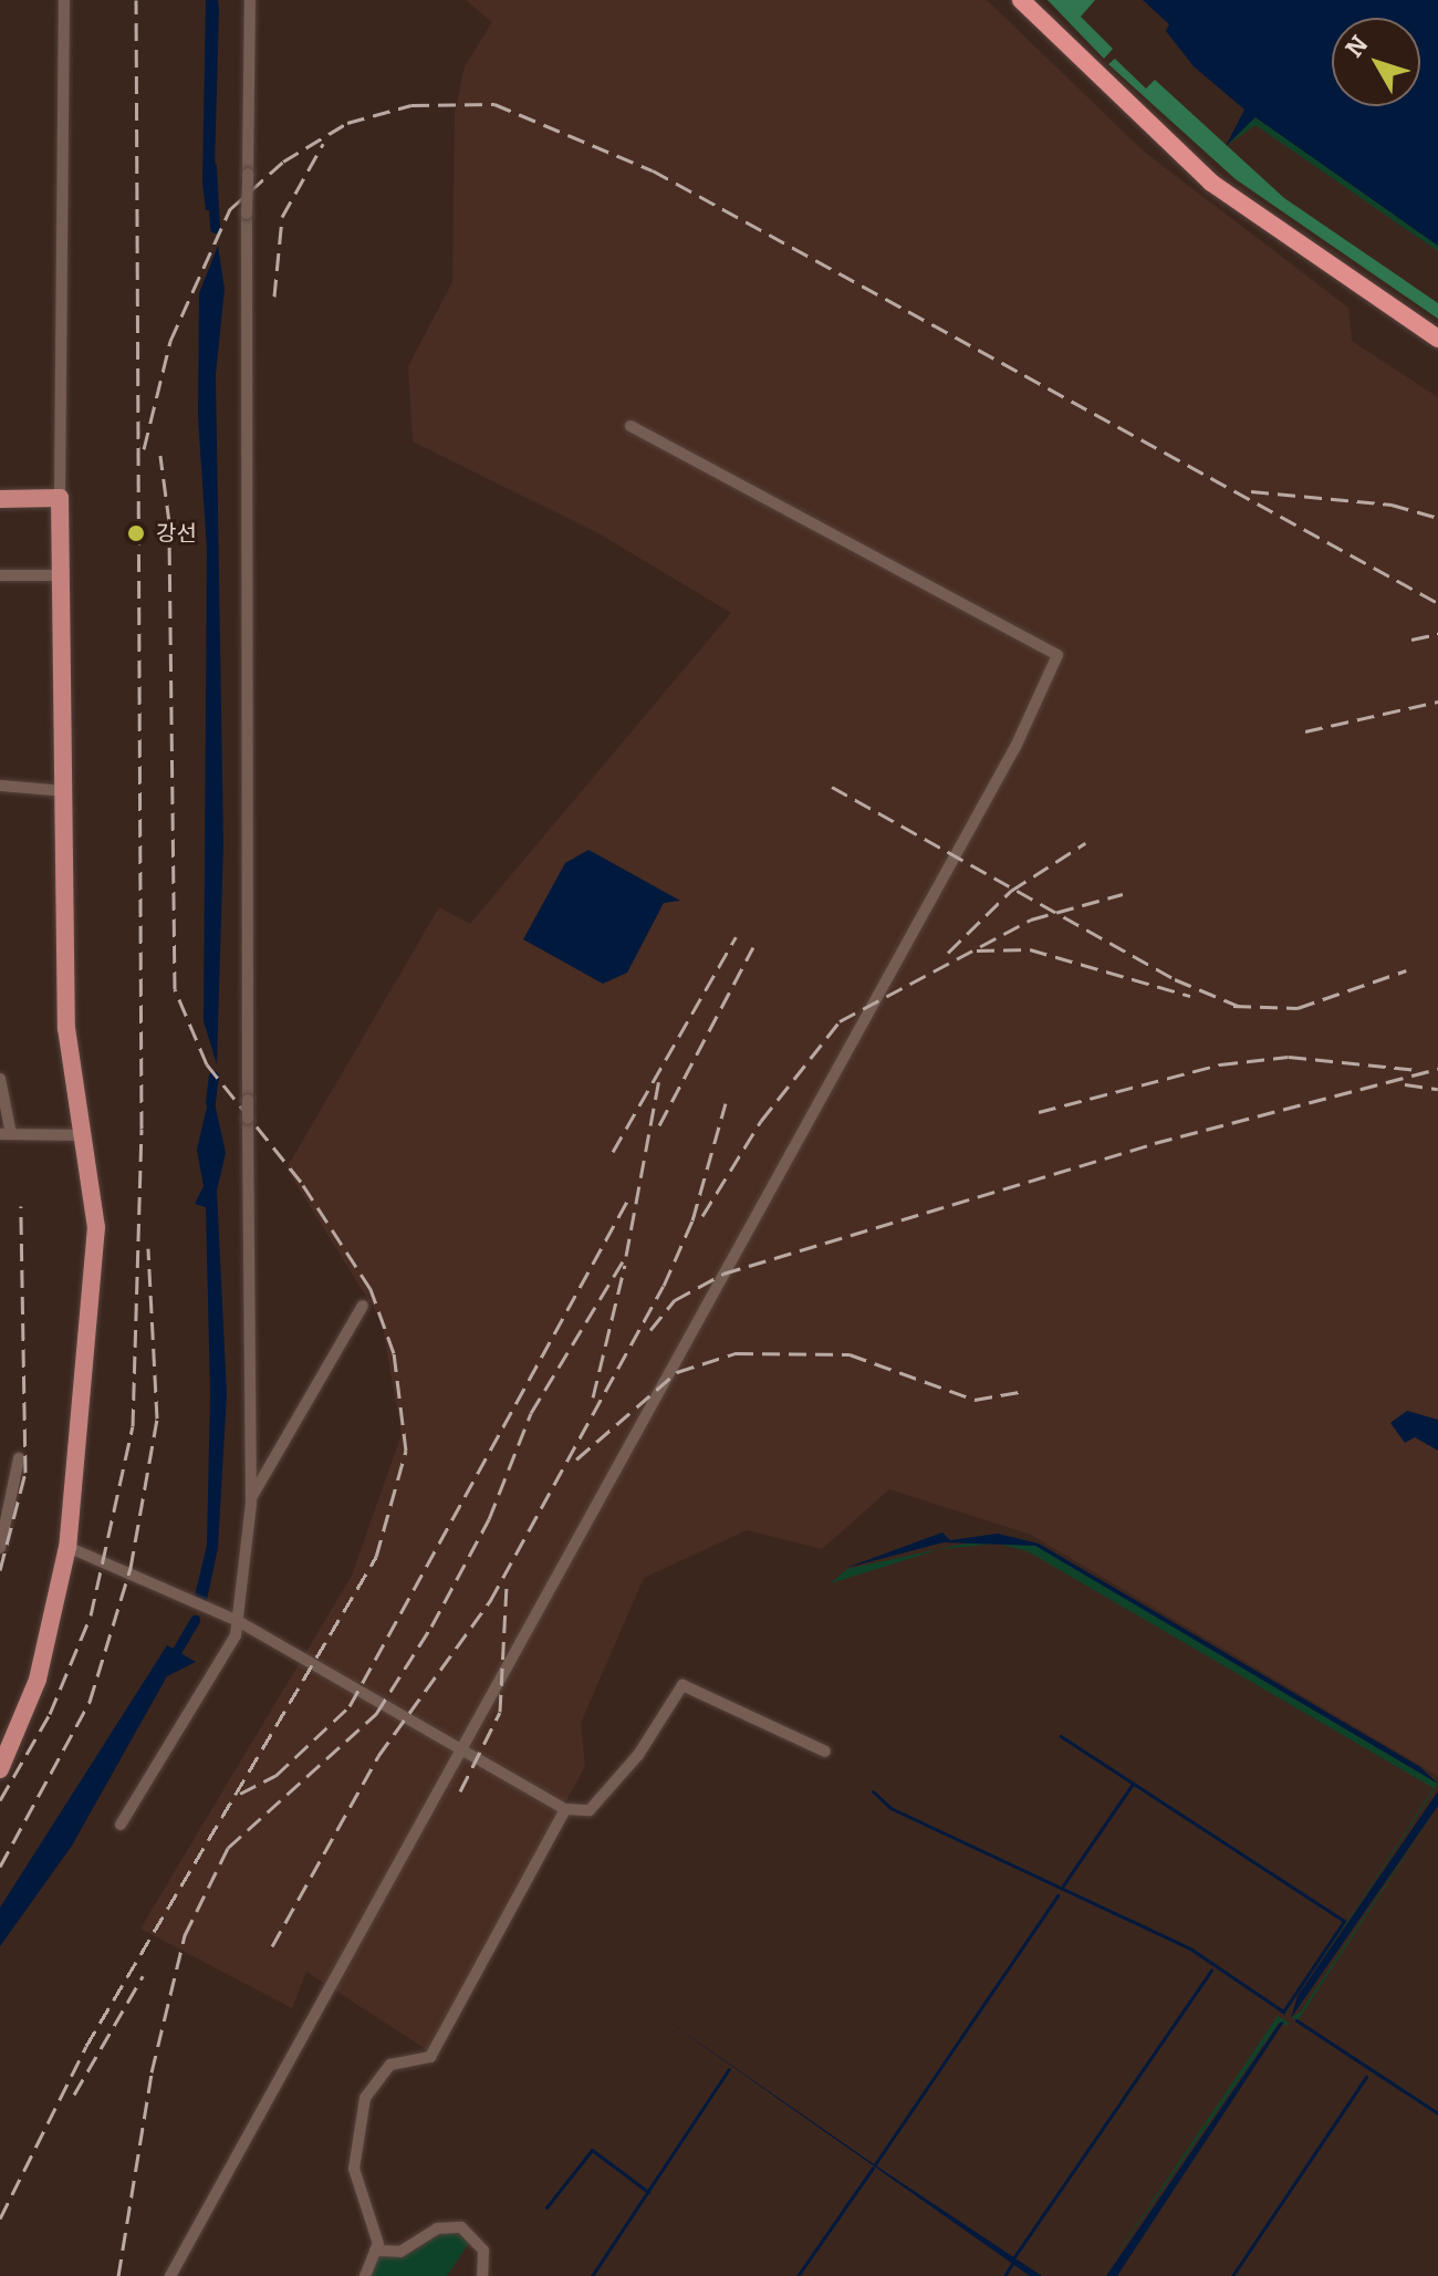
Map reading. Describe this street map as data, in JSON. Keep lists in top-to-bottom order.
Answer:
{
  "places": ["강선"],
  "north": "top left"
}
